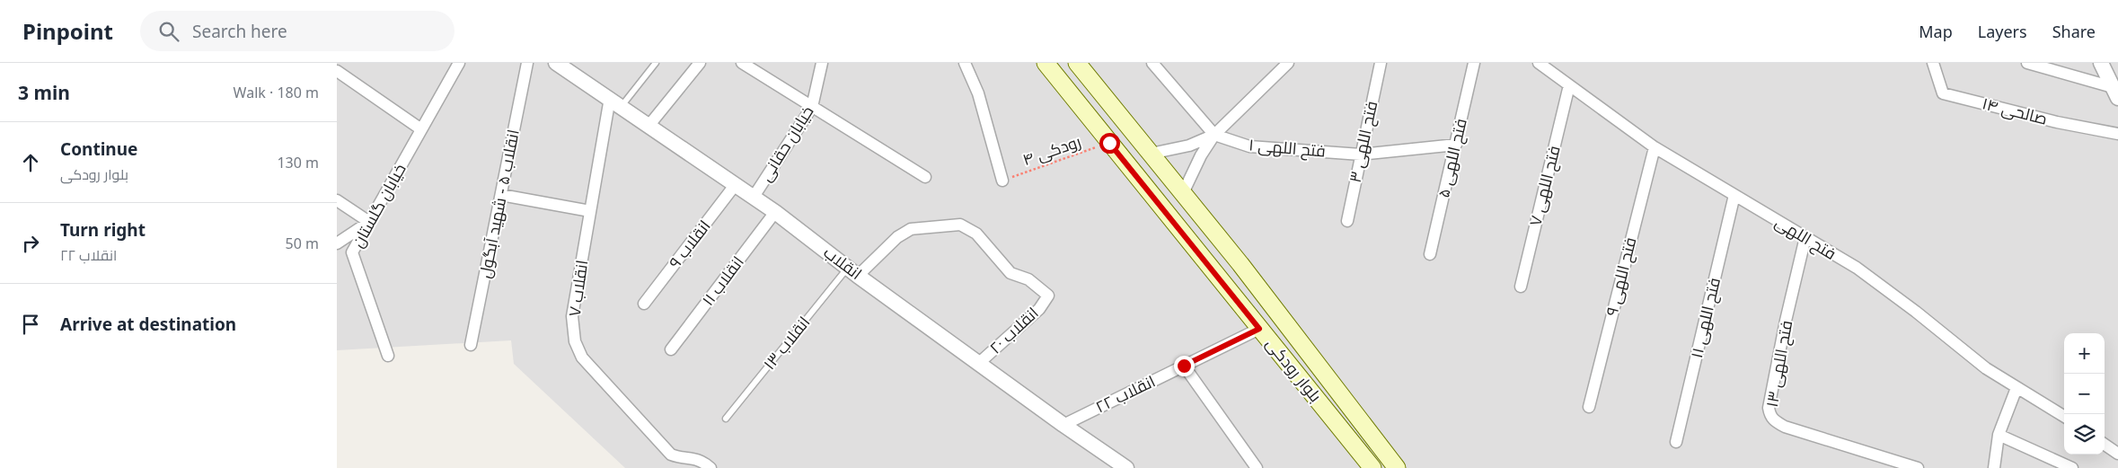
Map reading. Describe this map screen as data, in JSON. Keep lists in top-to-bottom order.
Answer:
{
  "streets": {
    "main road": ["بلوار رودکی"],
    "street": [
      "صالحی ۱۴",
      "فتح اللهی ۳",
      "خیابان حقانی",
      "فتح اللهی ۱",
      "فتح اللهی ۵",
      "فتح اللهی ۷",
      "انقلاب ۵ - شهید آبگول",
      "خیابان گلستان",
      "فتح اللهی",
      "انقلاب ۹",
      "انقلاب",
      "فتح اللهی ۹",
      "انقلاب ۱۱",
      "انقلاب ۷",
      "فتح اللهی ۱۱",
      "انقلاب ۲۰",
      "فتح اللهی ۱۳",
      "انقلاب ۲۲"
    ],
    "lane": ["انقلاب ۱۳"],
    "path": ["رودکی ۴"]
  },
  "crossings": [
    ["فتح اللهی ۳", "فتح اللهی ۱"],
    ["خیابان حقانی", "انقلاب"],
    ["فتح اللهی ۱", "فتح اللهی ۵"],
    ["رودکی ۴", "بلوار رودکی"],
    ["فتح اللهی ۷", "فتح اللهی"],
    ["فتح اللهی", "فتح اللهی ۹"],
    ["فتح اللهی", "فتح اللهی ۱۱"],
    ["فتح اللهی", "فتح اللهی ۱۳"],
    ["انقلاب ۹", "انقلاب"],
    ["انقلاب", "انقلاب ۱۱"],
    ["انقلاب", "انقلاب ۷"],
    ["انقلاب", "انقلاب ۲۰"],
    ["انقلاب", "انقلاب ۱۳"],
    ["انقلاب", "انقلاب ۲۲"],
    ["انقلاب ۲۰", "انقلاب ۱۳"],
    ["بلوار رودکی", "انقلاب ۲۲"]
  ],
  "page": {
    "header": "Pinpoint",
    "search": "Search here",
    "nav": ["Map", "Layers", "Share"],
    "heading": ["3 min", "Walk · 180 m"],
    "list": [
      ["Continue", "بلوار رودکی", "130 m"],
      ["Turn right", "انقلاب ۲۲", "50 m"],
      "Arrive at destination"
    ],
    "map_buttons": ["+", "−"]
  }
}
